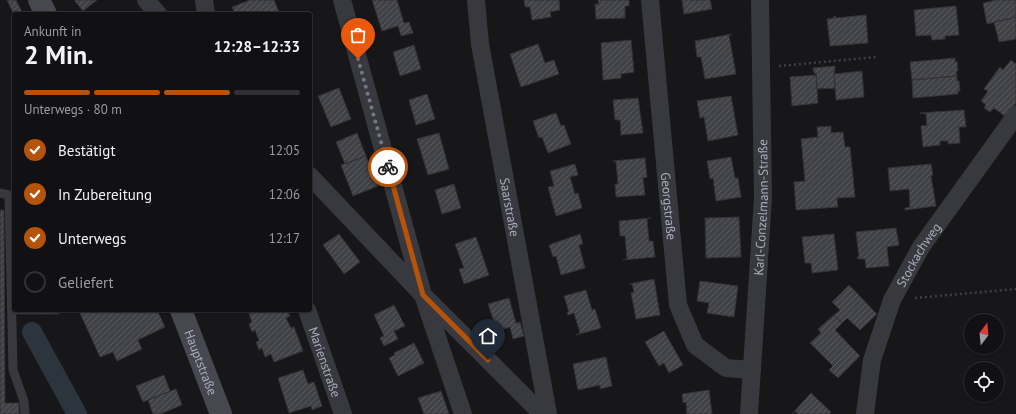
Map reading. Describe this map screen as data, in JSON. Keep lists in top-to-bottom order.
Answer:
{
  "streets": {
    "main road": ["Hauptstraße"],
    "street": [
      "Georgstraße",
      "Saarstraße",
      "Karl-Conzelmann-Straße",
      "Stockachweg",
      "Marienstraße"
    ]
  },
  "crossings": [
    ["Georgstraße", "Karl-Conzelmann-Straße"]
  ],
  "north": "top",
  "page": {
    "heading": ["2 Min.", "Ankunft in", "12:28–12:33"],
    "bar": "Unterwegs · 80 m",
    "list": [
      ["Bestätigt", "12:05"],
      ["In Zubereitung", "12:06"],
      ["Unterwegs", "12:17"],
      "Geliefert"
    ]
  }
}
